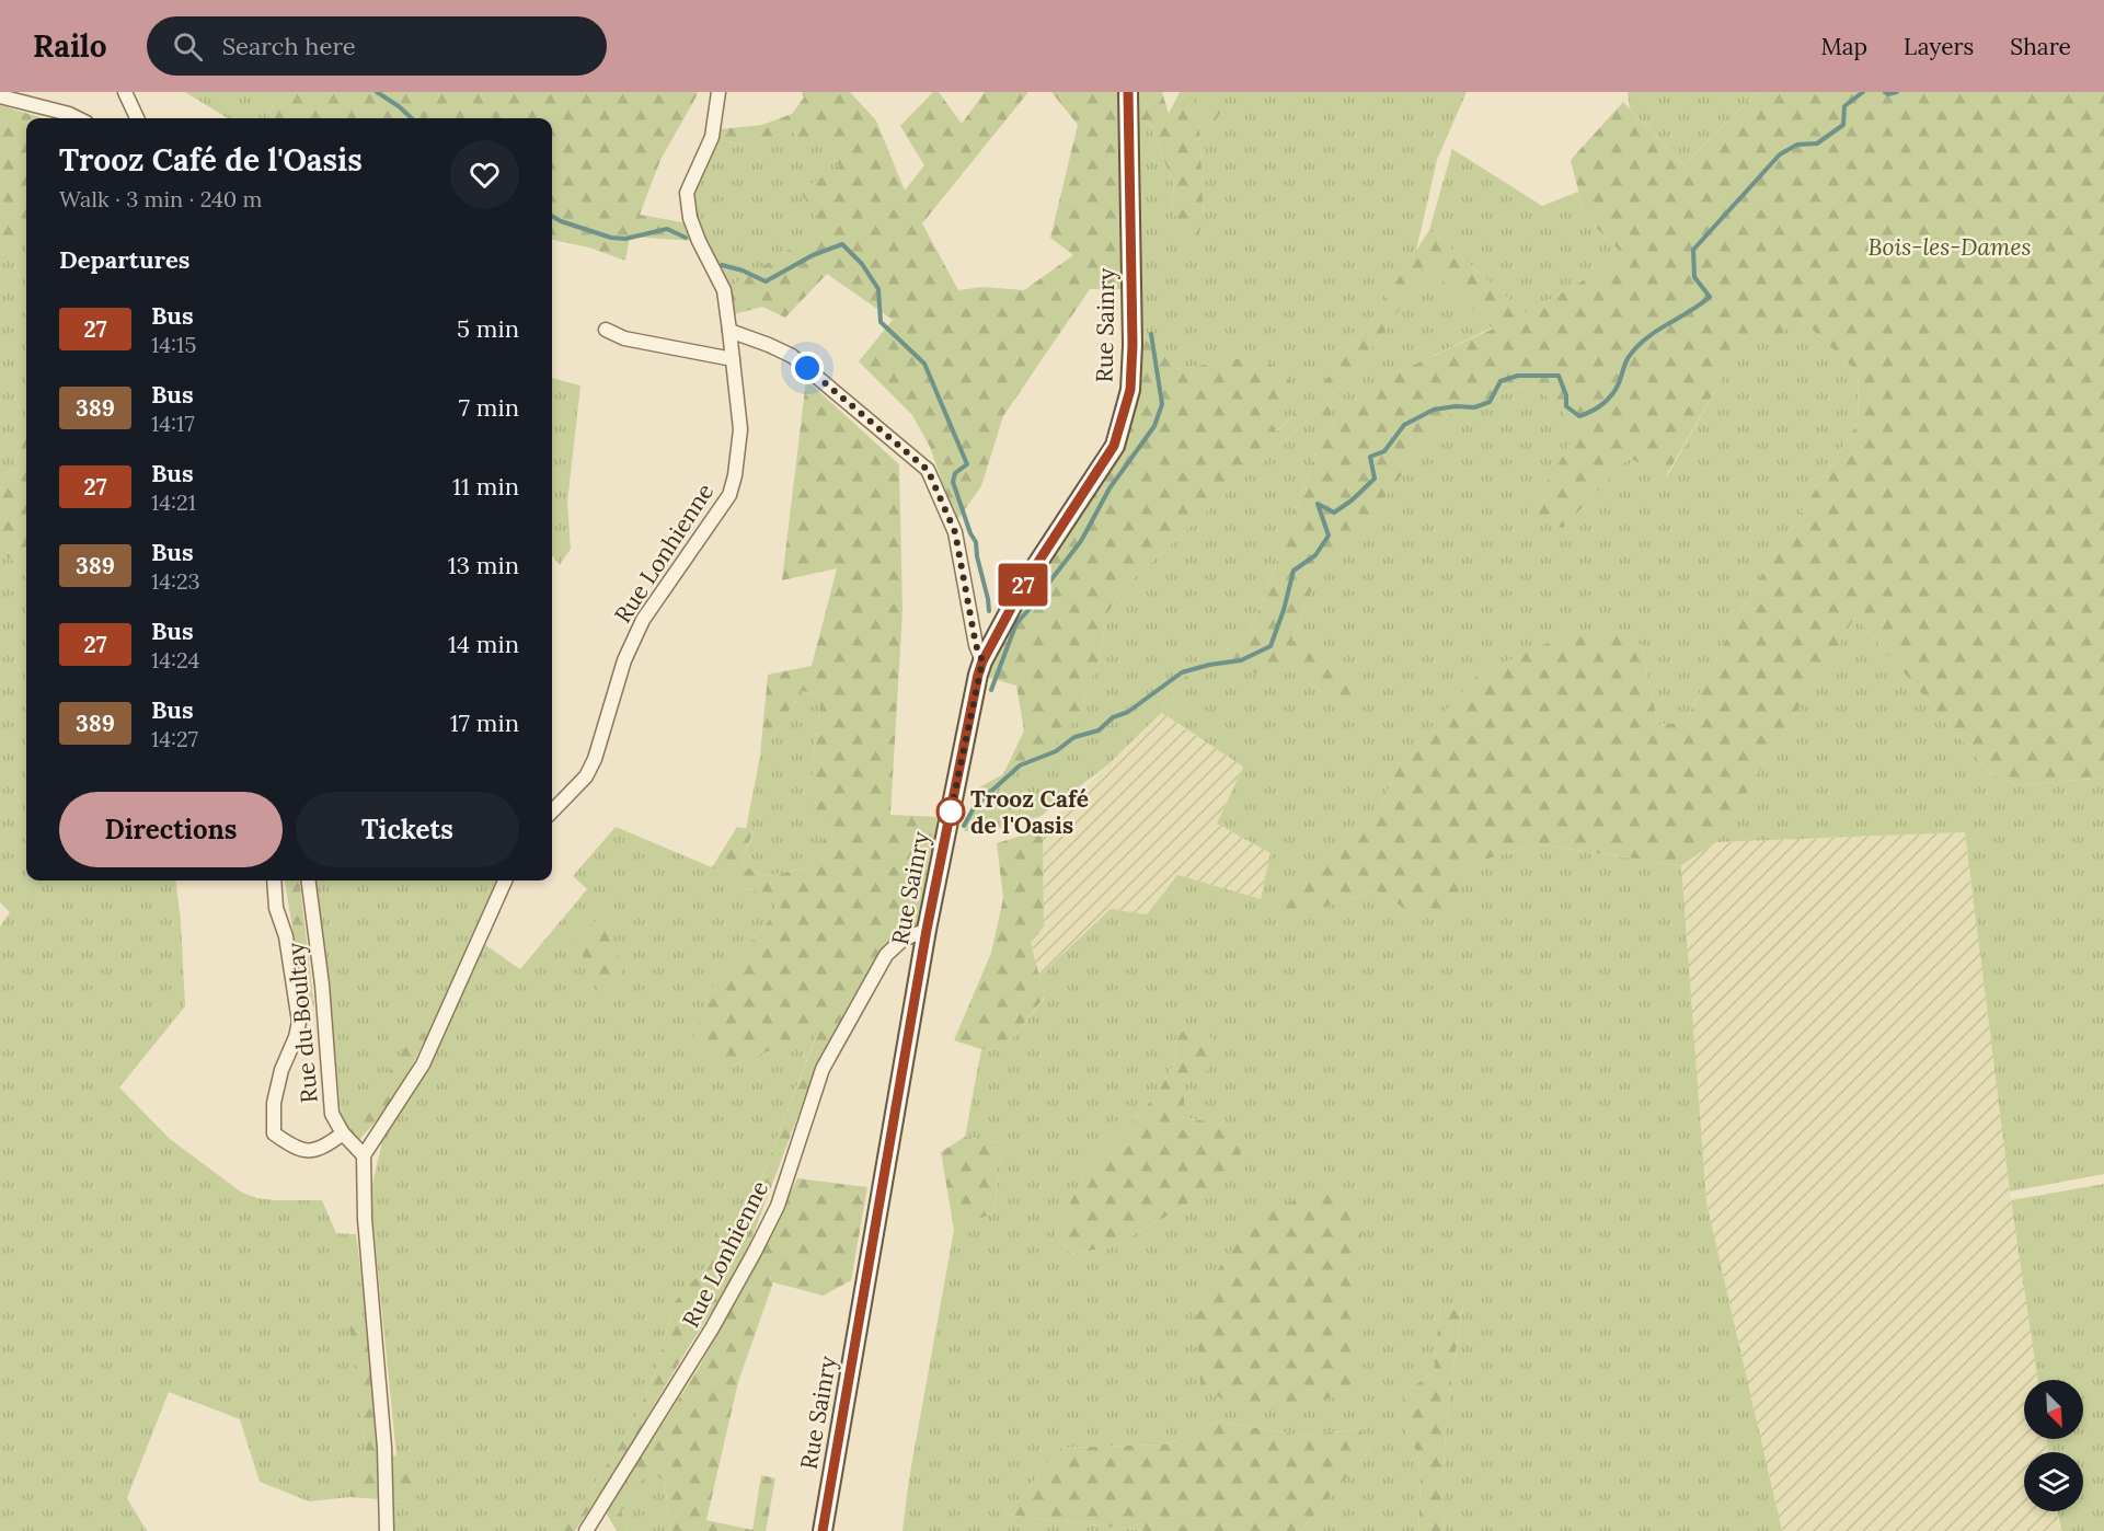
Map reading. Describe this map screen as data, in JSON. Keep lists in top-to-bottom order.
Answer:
{
  "streets": {
    "street": ["Rue Sainry", "Rue Lonhienne", "Rue du Boultay"]
  },
  "crossings": [
    ["Rue Sainry", "Rue Lonhienne"]
  ],
  "parks": ["Bois-les-Dames"],
  "places": ["Trooz Café de l'Oasis"],
  "lines": ["bus line 27"],
  "north": "bottom right",
  "page": {
    "header": "Railo",
    "search": "Search here",
    "nav": ["Map", "Layers", "Share"],
    "on_map": "27",
    "heading": [
      ["Trooz Café de l'Oasis", "Walk · 3 min · 240 m"],
      "Departures"
    ],
    "list": [
      {
        "mark": "27",
        "name": "Bus",
        "note": "14:15",
        "value": "5 min"
      },
      {
        "mark": "389",
        "name": "Bus",
        "note": "14:17",
        "value": "7 min"
      },
      {
        "mark": "27",
        "name": "Bus",
        "note": "14:21",
        "value": "11 min"
      },
      {
        "mark": "389",
        "name": "Bus",
        "note": "14:23",
        "value": "13 min"
      },
      {
        "mark": "27",
        "name": "Bus",
        "note": "14:24",
        "value": "14 min"
      },
      {
        "mark": "389",
        "name": "Bus",
        "note": "14:27",
        "value": "17 min"
      }
    ],
    "buttons": ["Directions", "Tickets"]
  }
}
